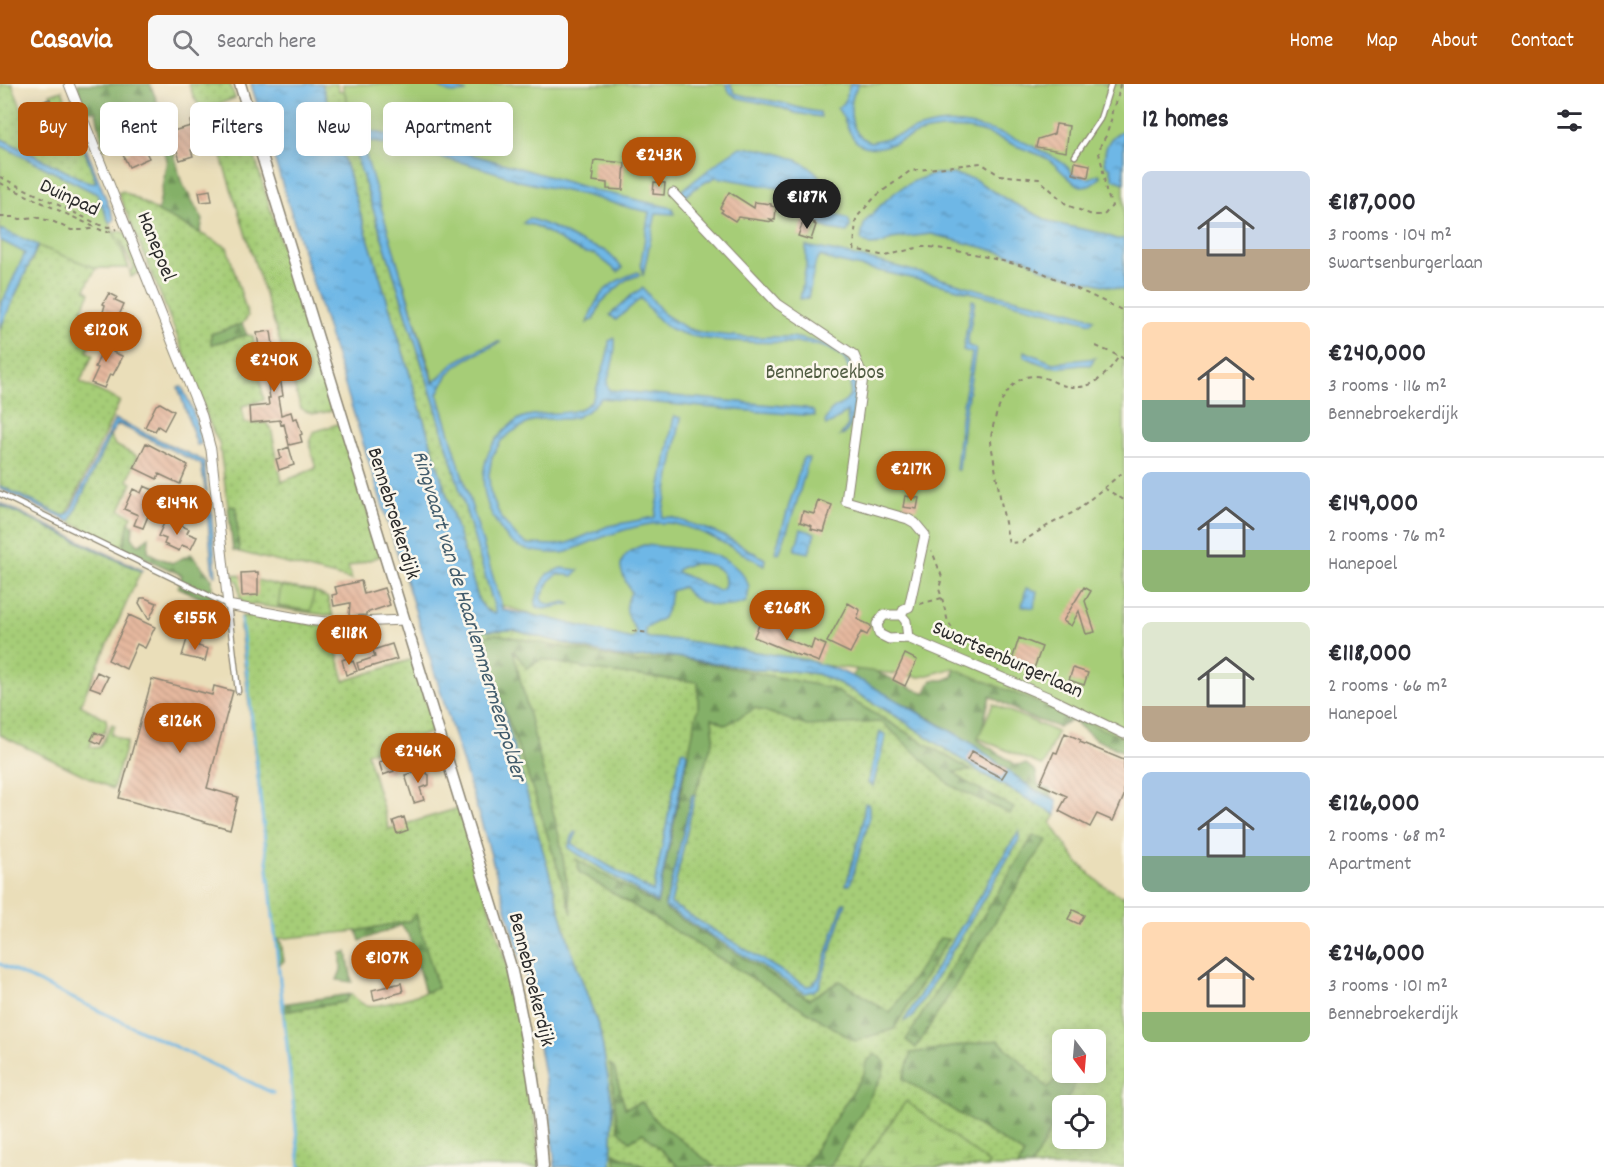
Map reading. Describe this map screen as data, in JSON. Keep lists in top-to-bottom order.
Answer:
{
  "streets": {
    "street": ["Hanepoel", "Bennebroekerdijk", "Swartsenburgerlaan"],
    "path": ["Duinpad"]
  },
  "crossings": [
    ["Duinpad", "Hanepoel"]
  ],
  "water": ["Ringvaart van de Haarlemmermeerpolder"],
  "parks": ["Bennebroekbos"],
  "north": "bottom",
  "page": {
    "header": "Casavia",
    "search": "Search here",
    "nav": [
      "Home",
      "Map",
      "About",
      "Contact"
    ],
    "heading": "12 homes",
    "chip": [
      "Buy",
      "Rent",
      "Filters",
      "New",
      "Apartment"
    ],
    "price": [
      "€243K",
      "€187K",
      "€120K",
      "€240K",
      "€217K",
      "€149K",
      "€268K",
      "€155K",
      "€118K",
      "€126K",
      "€246K",
      "€107K"
    ],
    "list": [
      {
        "name": "€187,000",
        "note": "3 rooms · 104 m² · Swartsenburgerlaan"
      },
      {
        "name": "€240,000",
        "note": "3 rooms · 116 m² · Bennebroekerdijk"
      },
      {
        "name": "€149,000",
        "note": "2 rooms · 76 m² · Hanepoel"
      },
      {
        "name": "€118,000",
        "note": "2 rooms · 66 m² · Hanepoel"
      },
      {
        "name": "€126,000",
        "note": "2 rooms · 68 m² · Apartment"
      },
      {
        "name": "€246,000",
        "note": "3 rooms · 101 m² · Bennebroekerdijk"
      }
    ]
  }
}
